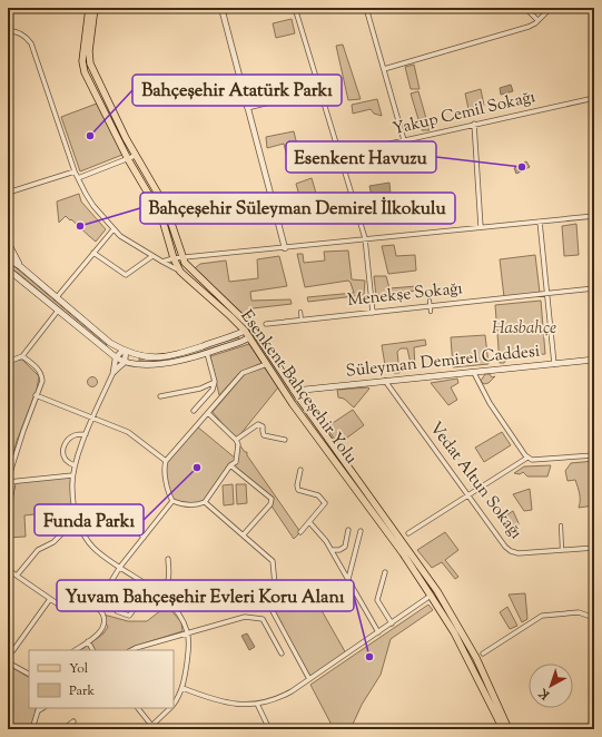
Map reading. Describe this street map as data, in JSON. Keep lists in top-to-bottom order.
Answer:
{
  "streets": {
    "main road": ["Süleyman Demirel Caddesi", "Esenkent Bahçeşehir Yolu"],
    "street": ["Yakup Cemil Sokağı", "Menekşe Sokağı", "Vedat Altun Sokağı"]
  },
  "crossings": [
    ["Süleyman Demirel Caddesi", "Esenkent Bahçeşehir Yolu"],
    ["Süleyman Demirel Caddesi", "Vedat Altun Sokağı"]
  ],
  "parks": ["Hasbahçe"],
  "places": [
    "Bahçeşehir Atatürk Parkı",
    "Esenkent Havuzu",
    "Bahçeşehir Süleyman Demirel İlkokulu",
    "Funda Parkı",
    "Yuvam Bahçeşehir Evleri Koru Alanı"
  ],
  "legend": ["Yol", "Park"],
  "north": "bottom left"
}
